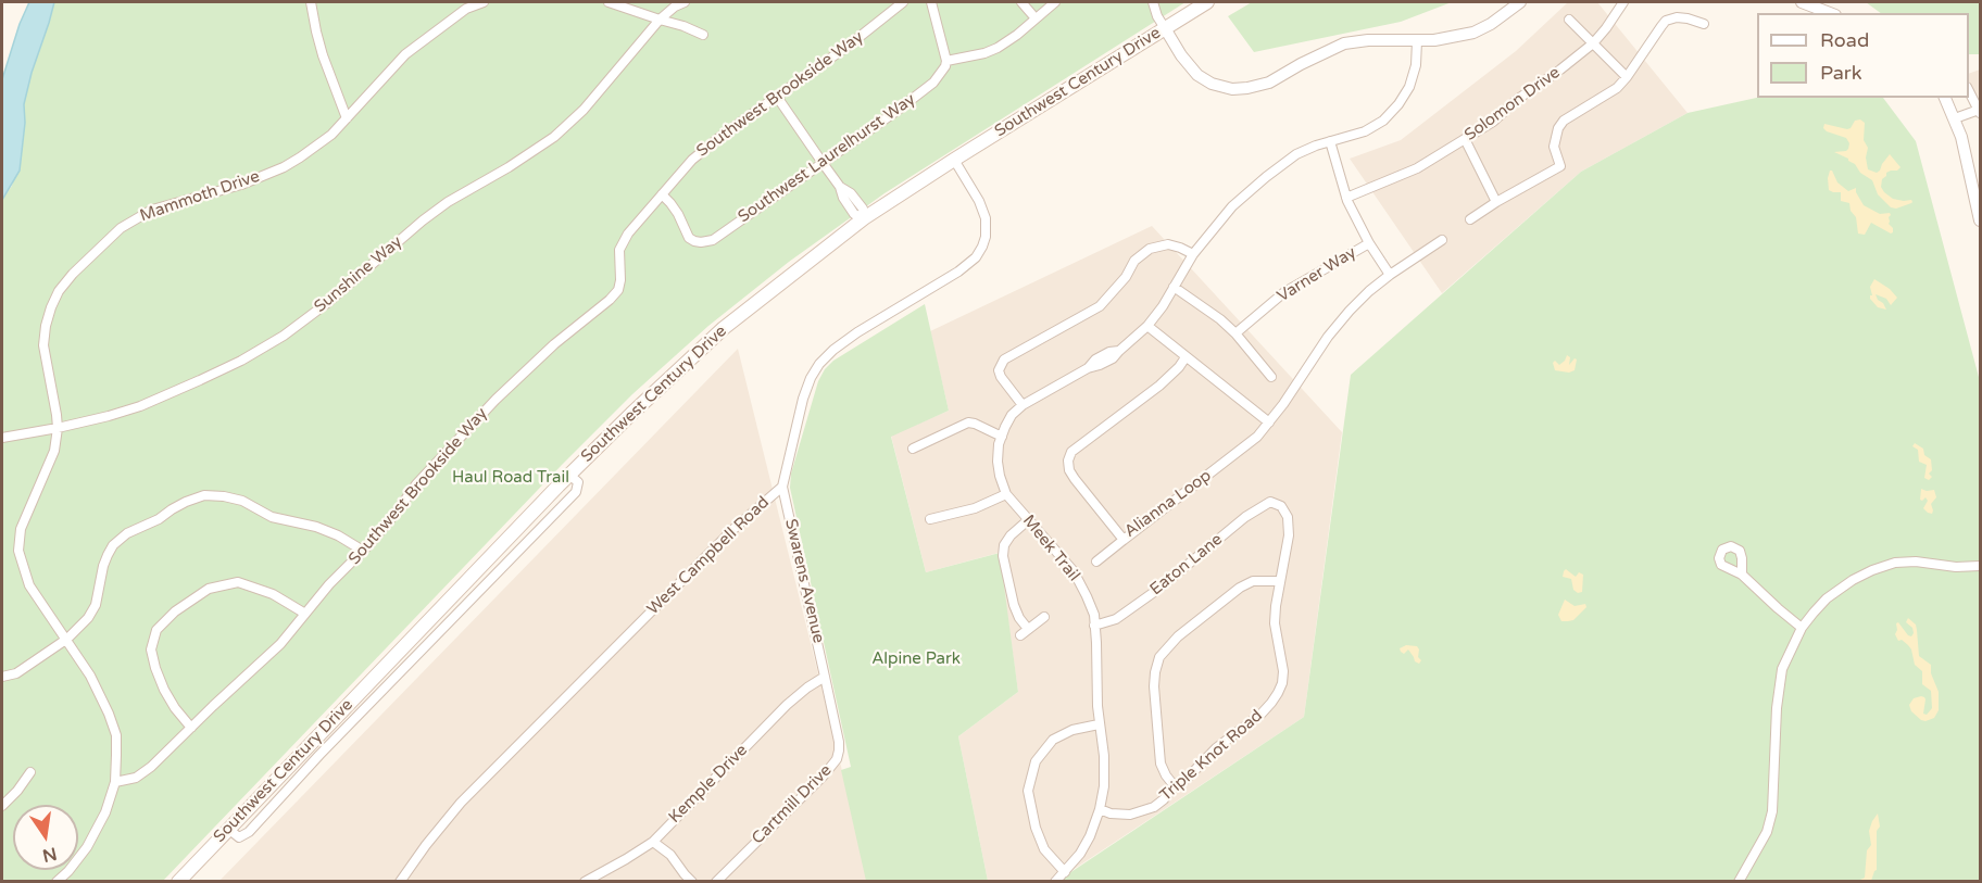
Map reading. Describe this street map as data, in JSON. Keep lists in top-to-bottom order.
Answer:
{
  "streets": {
    "main road": ["Southwest Century Drive"],
    "street": [
      "Southwest Brookside Way",
      "Solomon Drive",
      "Southwest Laurelhurst Way",
      "Mammoth Drive",
      "Sunshine Way",
      "Varner Way",
      "Alianna Loop",
      "Meek Trail",
      "West Campbell Road",
      "Eaton Lane",
      "Swarens Avenue",
      "Triple Knot Road",
      "Kemple Drive",
      "Cartmill Drive"
    ]
  },
  "crossings": [
    ["Southwest Century Drive", "West Campbell Road"],
    ["Southwest Brookside Way", "Southwest Laurelhurst Way"],
    ["Southwest Brookside Way", "Mammoth Drive"],
    ["Mammoth Drive", "Sunshine Way"],
    ["Meek Trail", "Eaton Lane"],
    ["Meek Trail", "Triple Knot Road"],
    ["West Campbell Road", "Swarens Avenue"],
    ["Eaton Lane", "Triple Knot Road"],
    ["Swarens Avenue", "Kemple Drive"],
    ["Swarens Avenue", "Cartmill Drive"],
    ["Kemple Drive", "Cartmill Drive"]
  ],
  "parks": ["Haul Road Trail", "Alpine Park"],
  "legend": ["Road", "Park"],
  "north": "bottom"
}
